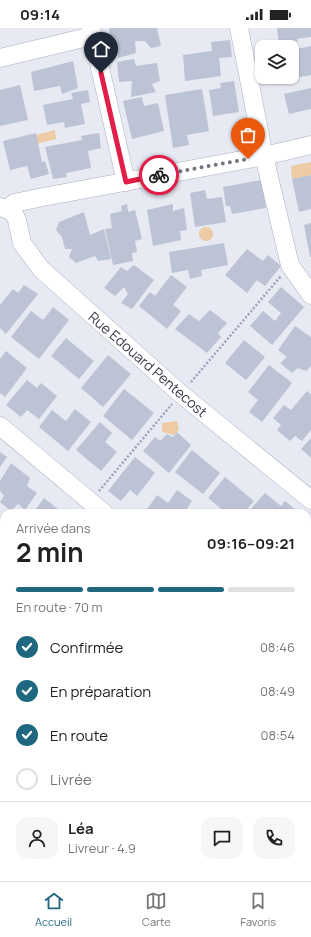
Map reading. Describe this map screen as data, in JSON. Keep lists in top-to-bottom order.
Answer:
{
  "streets": {
    "street": ["Rue Edouard Pentecost"]
  },
  "page": {
    "status": "09:14",
    "heading": ["2 min", "Arrivée dans", "09:16–09:21"],
    "panel": ["Léa", "Livreur · 4.9"],
    "bar": "En route · 70 m",
    "list": [
      ["Confirmée", "08:46"],
      ["En préparation", "08:49"],
      ["En route", "08:54"],
      "Livrée"
    ],
    "tabs": ["Accueil", "Carte", "Favoris"]
  }
}
